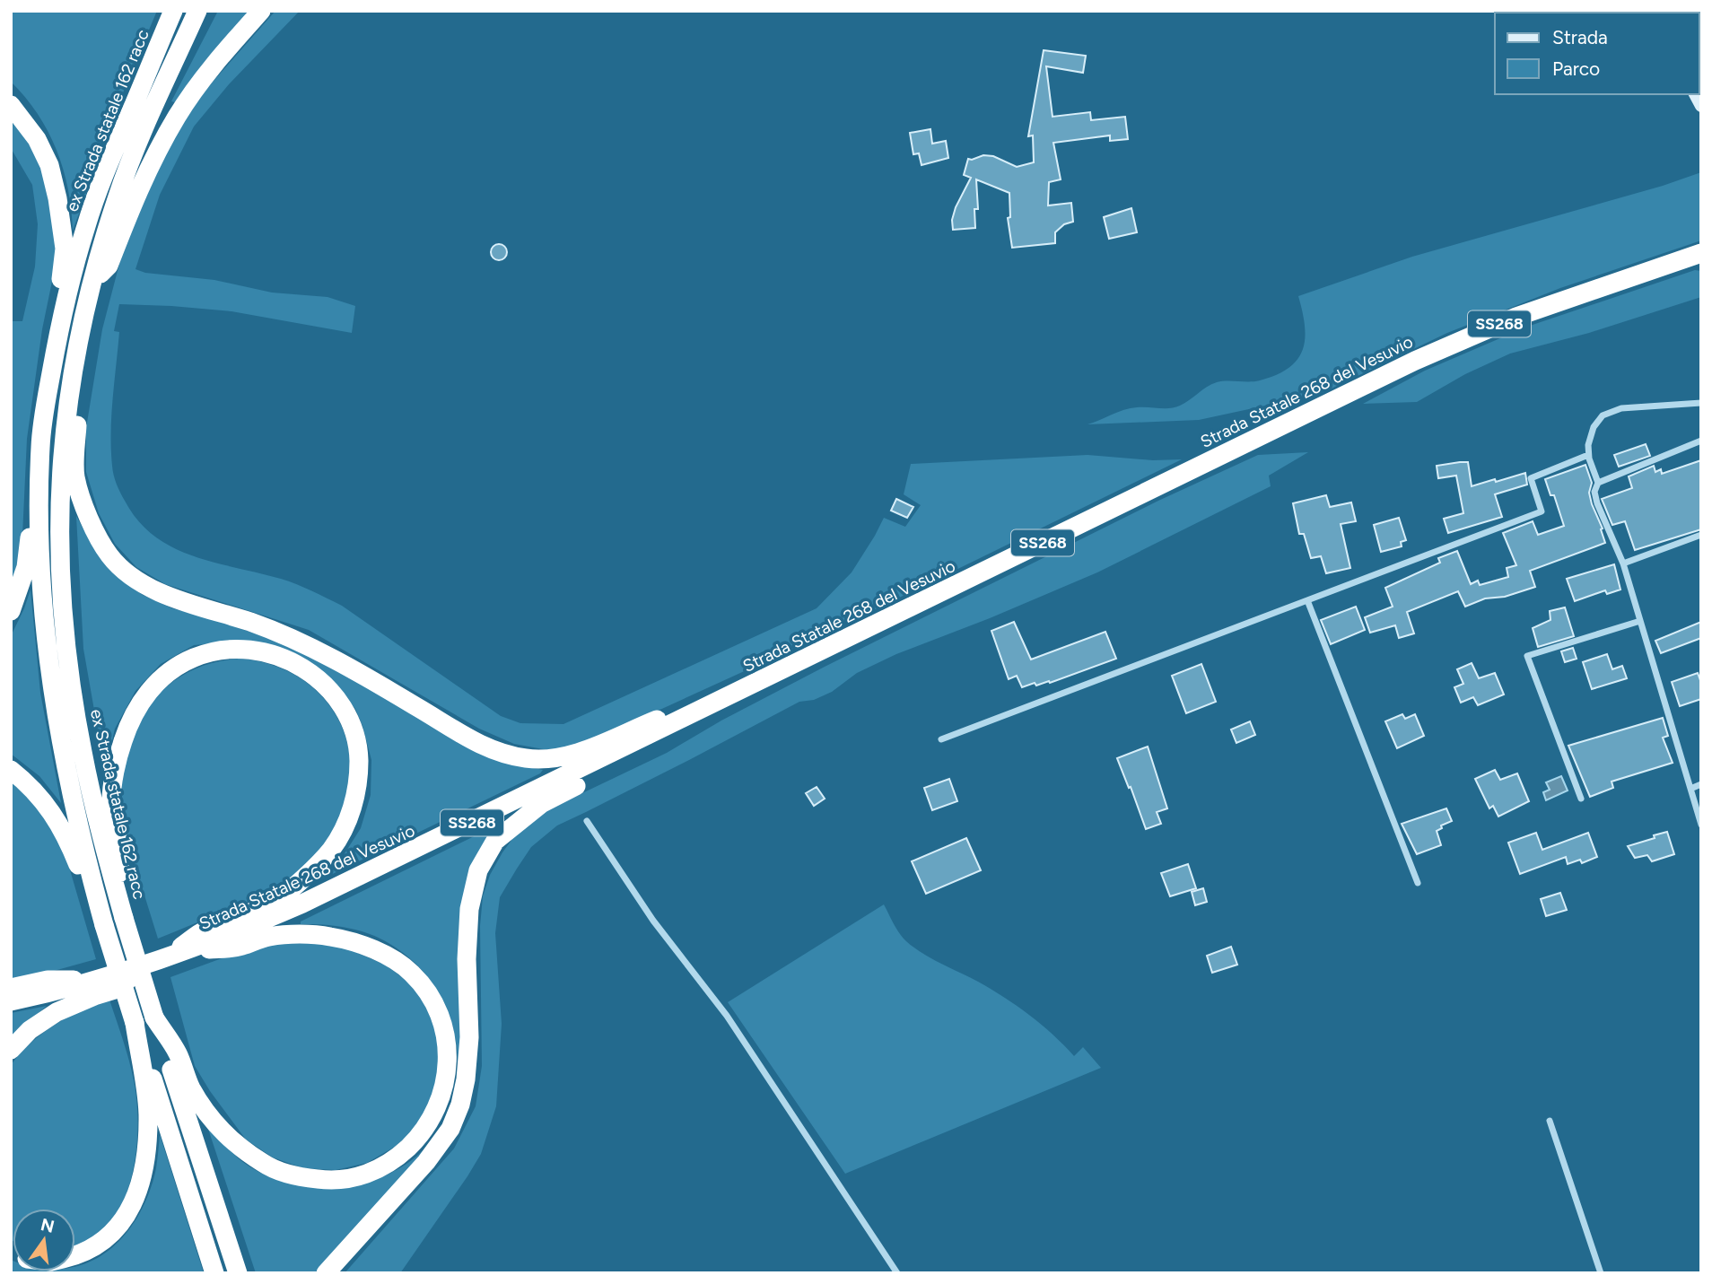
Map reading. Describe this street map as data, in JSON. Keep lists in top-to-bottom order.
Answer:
{
  "streets": {
    "highway": ["ex Strada statale 162 racc", "SS268", "Strada Statale 268 del Vesuvio"]
  },
  "legend": ["Strada", "Parco"],
  "north": "top"
}
